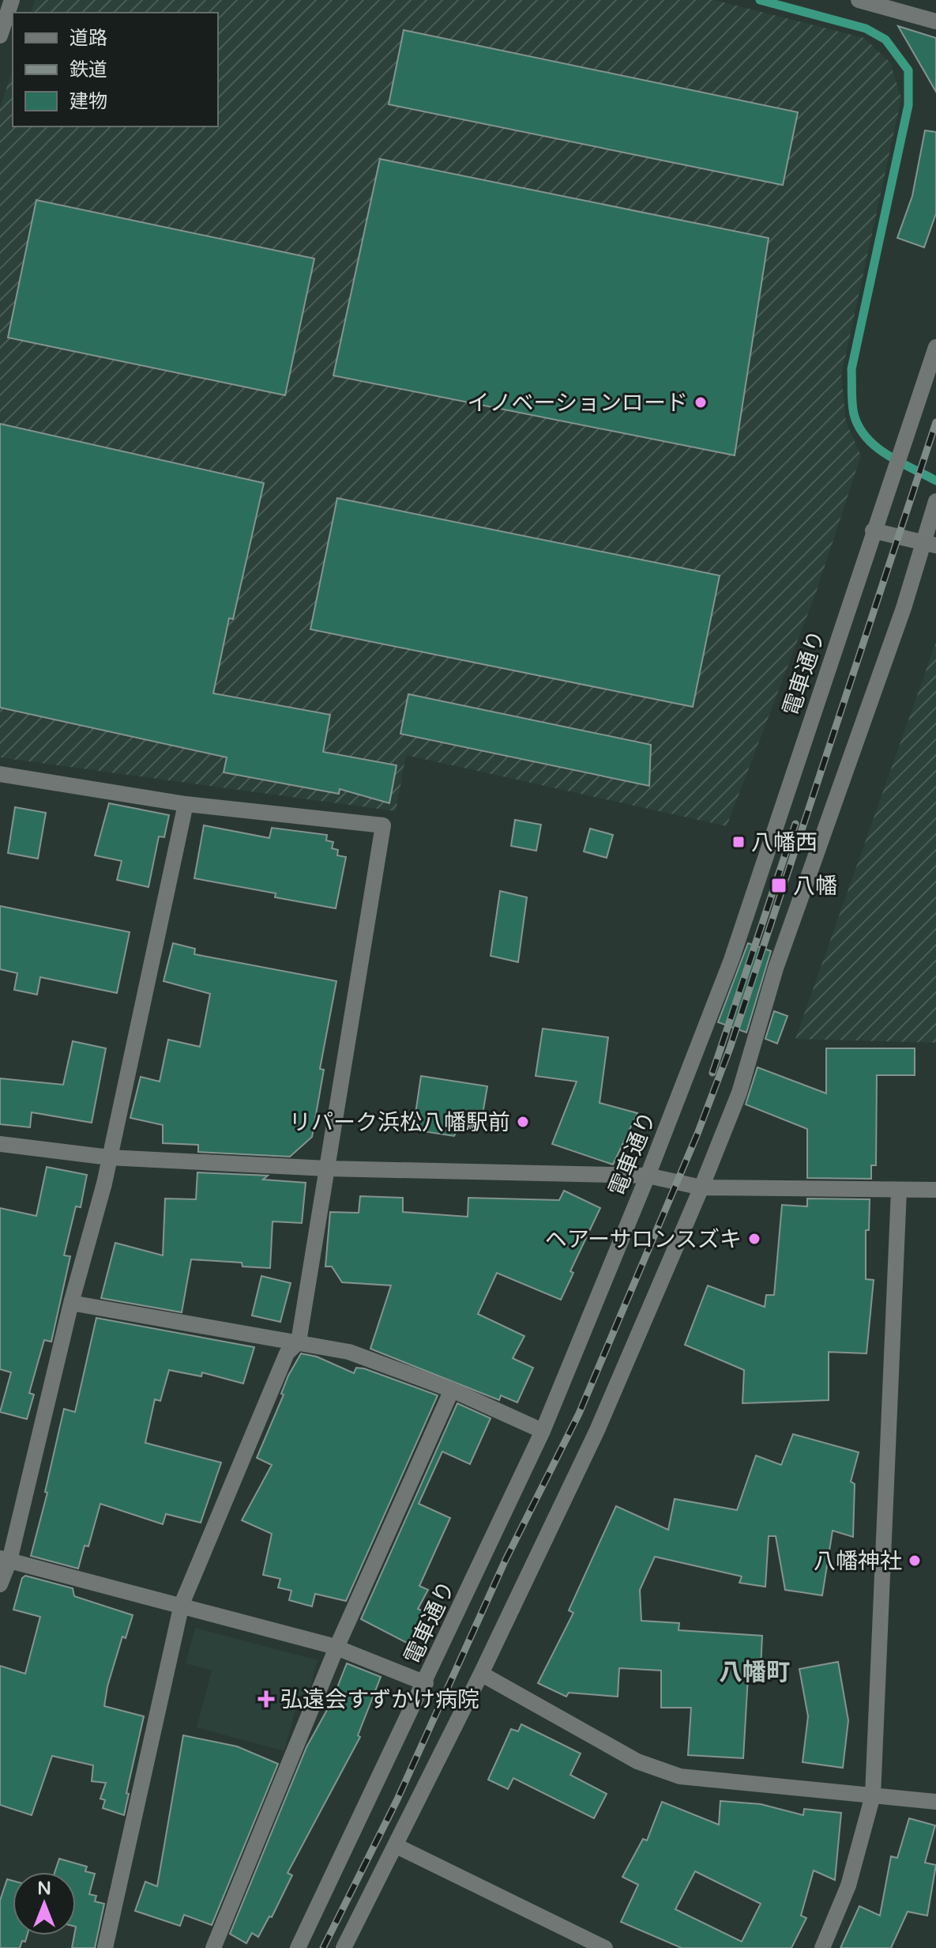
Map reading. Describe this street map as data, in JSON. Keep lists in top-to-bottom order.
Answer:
{
  "streets": {
    "street": ["電車通り"]
  },
  "districts": ["八幡町"],
  "places": {
    "other": [
      "イノベーションロード",
      "リパーク浜松八幡駅前",
      "ヘアーサロンスズキ",
      "八幡神社"
    ],
    "transit": ["八幡西", "八幡"],
    "health": ["弘遠会すずかけ病院"]
  },
  "legend": ["道路", "鉄道", "建物"],
  "north": "top"
}
